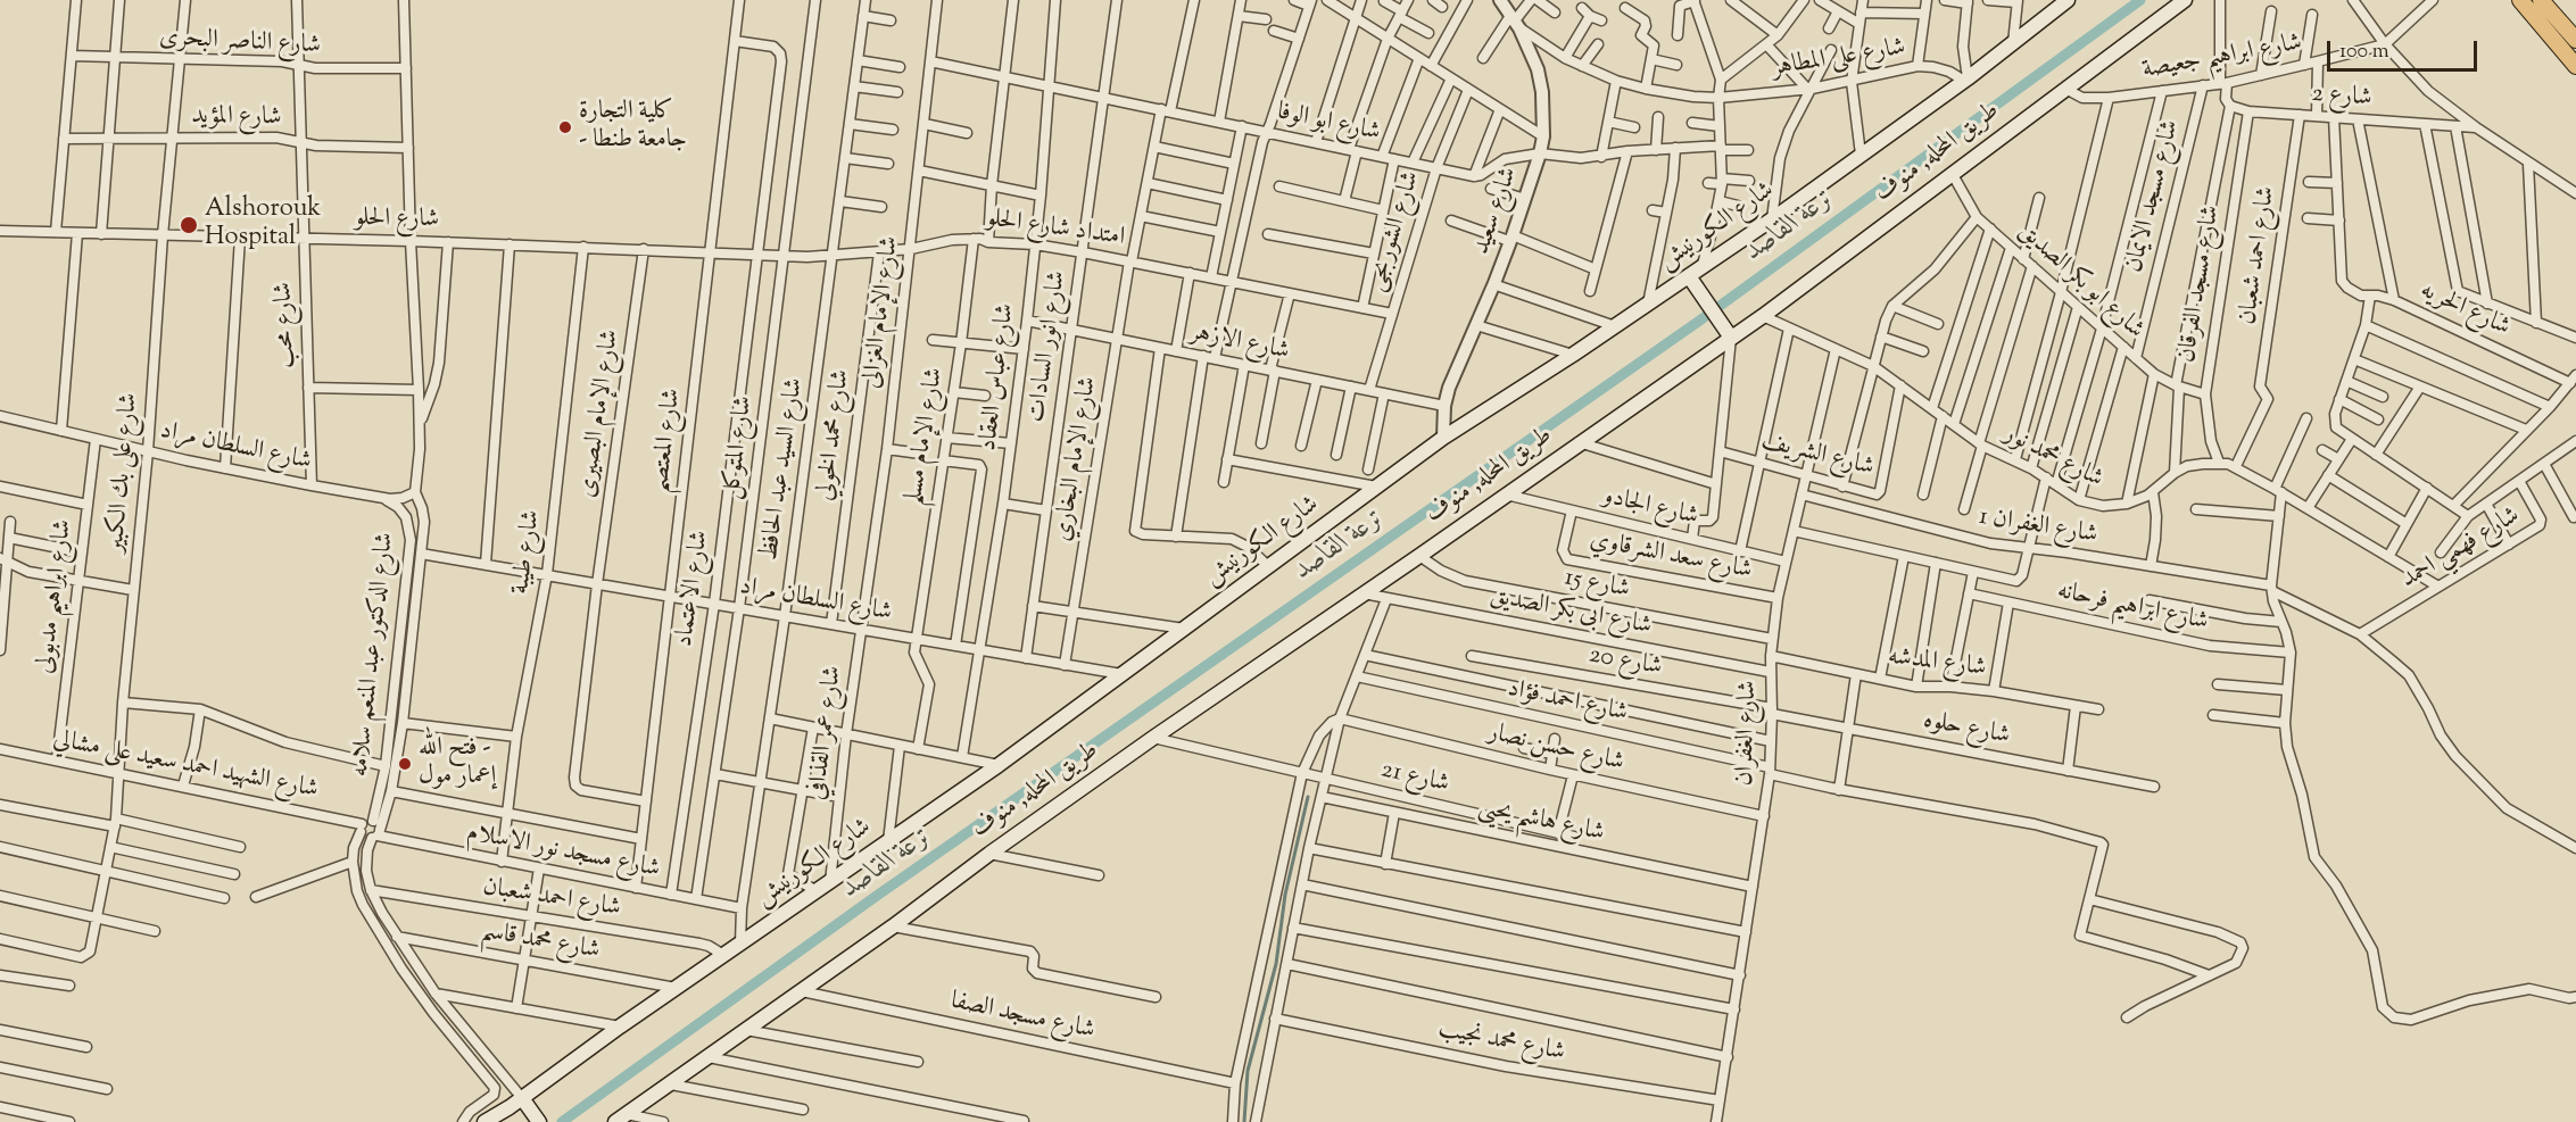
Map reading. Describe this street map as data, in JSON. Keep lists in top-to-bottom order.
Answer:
{
  "streets": {
    "main road": ["طريق المحله, منوف", "شارع الكورنيش"],
    "street": [
      "شارع الناصر البحرى",
      "شارع ابراهيم جعيصة",
      "شارع على المطاهر",
      "شارع 2",
      "شارع المؤيد",
      "شارع ابو الوفا",
      "شارع مسجد الايمان",
      "شارع سعيد",
      "شارع الحلو",
      "امتداد شارع الحلو",
      "شارع الشوربجى",
      "شارع احمد شعبان",
      "شارع ابو بكر الصديق",
      "شارع مسجد الفرقان",
      "شارع الحريه",
      "شارع الإمام الغزالى",
      "شارع محب",
      "شارع الازهر",
      "شارع انور السادات",
      "شارع عباس العقاد",
      "شارع الإمام البصيرى",
      "شارع محمد الخولي",
      "شارع الإمام مسلم",
      "شارع المعتصم",
      "شارع السلطان مراد",
      "شارع المتوكل",
      "شارع الشريف",
      "شارع محمد نور",
      "شارع الإمام البخاري",
      "شارع السيد عبد الحافظ",
      "شارع على بك الكبير",
      "شارع الجادو",
      "شارع الغفران 1",
      "شارع فهمي احمد",
      "شارع طيبة",
      "شارع سعد الشرقاوي",
      "شارع 15",
      "شارع الاعتماد",
      "شارع ابراهيم مدبولى",
      "شارع ابراهيم فرحانه",
      "شارع ابى بكر الصديق",
      "شارع الدكتور عبد المنعم سلامه",
      "شارع 20",
      "شارع المدشه",
      "شارع احمد فؤاد",
      "شارع حلوه",
      "شارع عمر القذافي",
      "شارع الغفران",
      "شارع حسن نصار",
      "شارع الشهيد احمد سعيد على مشالي",
      "شارع 21",
      "شارع هاشم يحيى",
      "شارع مسجد نور الاسلام",
      "شارع محمد قاسم",
      "شارع مسجد الصفا",
      "شارع محمد نجيب"
    ]
  },
  "crossings": [
    ["شارع الناصر البحرى", "شارع محب"],
    ["شارع الناصر البحرى", "شارع على بك الكبير"],
    ["شارع الناصر البحرى", "شارع الدكتور عبد المنعم سلامه"],
    ["شارع ابراهيم جعيصة", "طريق المحله, منوف"],
    ["شارع ابراهيم جعيصة", "شارع مسجد الايمان"],
    ["شارع على المطاهر", "شارع سعيد"],
    ["شارع على المطاهر", "شارع الكورنيش"],
    ["شارع 2", "شارع احمد شعبان"],
    ["شارع 2", "شارع مسجد الفرقان"],
    ["شارع المؤيد", "شارع محب"],
    ["شارع المؤيد", "شارع على بك الكبير"],
    ["شارع المؤيد", "شارع الدكتور عبد المنعم سلامه"],
    ["شارع ابو الوفا", "شارع الشوربجى"],
    ["شارع ابو الوفا", "شارع الإمام الغزالى"],
    ["شارع ابو الوفا", "شارع انور السادات"],
    ["شارع ابو الوفا", "شارع عباس العقاد"],
    ["شارع ابو الوفا", "شارع الإمام البخاري"],
    ["طريق المحله, منوف", "شارع ابو بكر الصديق"],
    ["طريق المحله, منوف", "شارع محمد نور"],
    ["طريق المحله, منوف", "شارع الجادو"],
    ["طريق المحله, منوف", "شارع 15"],
    ["طريق المحله, منوف", "شارع ابى بكر الصديق"],
    ["طريق المحله, منوف", "شارع 21"],
    ["طريق المحله, منوف", "شارع مسجد الصفا"],
    ["شارع مسجد الايمان", "شارع ابو بكر الصديق"],
    ["شارع سعيد", "شارع الكورنيش"],
    ["شارع سعيد", "شارع الازهر"],
    ["شارع الحلو", "امتداد شارع الحلو"],
    ["شارع الحلو", "شارع محب"],
    ["شارع الحلو", "شارع الإمام البصيرى"],
    ["شارع الحلو", "شارع المعتصم"],
    ["شارع الحلو", "شارع على بك الكبير"],
    ["شارع الحلو", "شارع طيبة"],
    ["شارع الحلو", "شارع الدكتور عبد المنعم سلامه"],
    ["شارع الكورنيش", "شارع احمد شعبان"],
    ["شارع الكورنيش", "شارع السلطان مراد"],
    ["شارع الكورنيش", "شارع السيد عبد الحافظ"],
    ["شارع الكورنيش", "شارع الدكتور عبد المنعم سلامه"],
    ["شارع الكورنيش", "شارع عمر القذافي"],
    ["شارع الكورنيش", "شارع محمد قاسم"],
    ["امتداد شارع الحلو", "شارع الشوربجى"],
    ["امتداد شارع الحلو", "شارع الإمام الغزالى"],
    ["امتداد شارع الحلو", "شارع انور السادات"],
    ["امتداد شارع الحلو", "شارع عباس العقاد"],
    ["امتداد شارع الحلو", "شارع محمد الخولي"],
    ["امتداد شارع الحلو", "شارع الإمام مسلم"],
    ["امتداد شارع الحلو", "شارع المعتصم"],
    ["امتداد شارع الحلو", "شارع المتوكل"],
    ["امتداد شارع الحلو", "شارع الإمام البخاري"],
    ["امتداد شارع الحلو", "شارع السيد عبد الحافظ"],
    ["امتداد شارع الحلو", "شارع الاعتماد"],
    ["شارع الشوربجى", "شارع الازهر"],
    ["شارع احمد شعبان", "شارع محمد نور"],
    ["شارع احمد شعبان", "شارع الدكتور عبد المنعم سلامه"],
    ["شارع ابو بكر الصديق", "شارع مسجد الفرقان"],
    ["شارع مسجد الفرقان", "شارع محمد نور"],
    ["شارع الإمام الغزالى", "شارع السلطان مراد"],
    ["شارع الإمام الغزالى", "شارع عمر القذافي"],
    ["شارع محب", "شارع السلطان مراد"],
    ["شارع الازهر", "شارع انور السادات"],
    ["شارع الازهر", "شارع عباس العقاد"],
    ["شارع الازهر", "شارع الإمام البخاري"],
    ["شارع انور السادات", "شارع السلطان مراد"],
    ["شارع عباس العقاد", "شارع السلطان مراد"],
    ["شارع الإمام البصيرى", "شارع المعتصم"],
    ["شارع الإمام البصيرى", "شارع السلطان مراد"],
    ["شارع محمد الخولي", "شارع السلطان مراد"],
    ["شارع الإمام مسلم", "شارع السلطان مراد"],
    ["شارع المعتصم", "شارع السلطان مراد"],
    ["شارع المعتصم", "شارع الاعتماد"],
    ["شارع المعتصم", "شارع مسجد نور الاسلام"],
    ["شارع السلطان مراد", "شارع المتوكل"],
    ["شارع السلطان مراد", "شارع الإمام البخاري"],
    ["شارع السلطان مراد", "شارع السيد عبد الحافظ"],
    ["شارع السلطان مراد", "شارع على بك الكبير"],
    ["شارع السلطان مراد", "شارع طيبة"],
    ["شارع السلطان مراد", "شارع الاعتماد"],
    ["شارع السلطان مراد", "شارع ابراهيم مدبولى"],
    ["شارع السلطان مراد", "شارع الدكتور عبد المنعم سلامه"],
    ["شارع السلطان مراد", "شارع عمر القذافي"],
    ["شارع المتوكل", "شارع مسجد نور الاسلام"],
    ["شارع الشريف", "شارع محمد نور"],
    ["شارع الشريف", "شارع الغفران"],
    ["شارع محمد نور", "شارع فهمي احمد"],
    ["شارع محمد نور", "شارع الغفران"],
    ["شارع السيد عبد الحافظ", "شارع مسجد نور الاسلام"],
    ["شارع على بك الكبير", "شارع الشهيد احمد سعيد على مشالي"],
    ["شارع الجادو", "شارع سعد الشرقاوي"],
    ["شارع الجادو", "شارع الغفران"],
    ["شارع الغفران 1", "شارع فهمي احمد"],
    ["شارع الغفران 1", "شارع الغفران"],
    ["شارع طيبة", "شارع مسجد نور الاسلام"],
    ["شارع سعد الشرقاوي", "شارع الغفران"],
    ["شارع 15", "شارع الغفران"],
    ["شارع الاعتماد", "شارع مسجد نور الاسلام"],
    ["شارع ابراهيم مدبولى", "شارع الشهيد احمد سعيد على مشالي"],
    ["شارع ابى بكر الصديق", "شارع الغفران"],
    ["شارع الدكتور عبد المنعم سلامه", "شارع مسجد نور الاسلام"],
    ["شارع الدكتور عبد المنعم سلامه", "شارع محمد قاسم"],
    ["شارع 20", "شارع حلوه"],
    ["شارع 20", "شارع الغفران"],
    ["شارع المدشه", "شارع الغفران"],
    ["شارع احمد فؤاد", "شارع الغفران"],
    ["شارع حلوه", "شارع الغفران"],
    ["شارع الغفران", "شارع حسن نصار"],
    ["شارع الغفران", "شارع هاشم يحيى"],
    ["شارع الغفران", "شارع محمد نجيب"],
    ["شارع الشهيد احمد سعيد على مشالي", "شارع مسجد نور الاسلام"]
  ],
  "water": ["ترعة القاصد"],
  "places": ["كلية التجارة - جامعة طنطا", "Alshorouk Hospital", "فتح الله - إعمار مول"],
  "scale_bar": "100 m"
}
